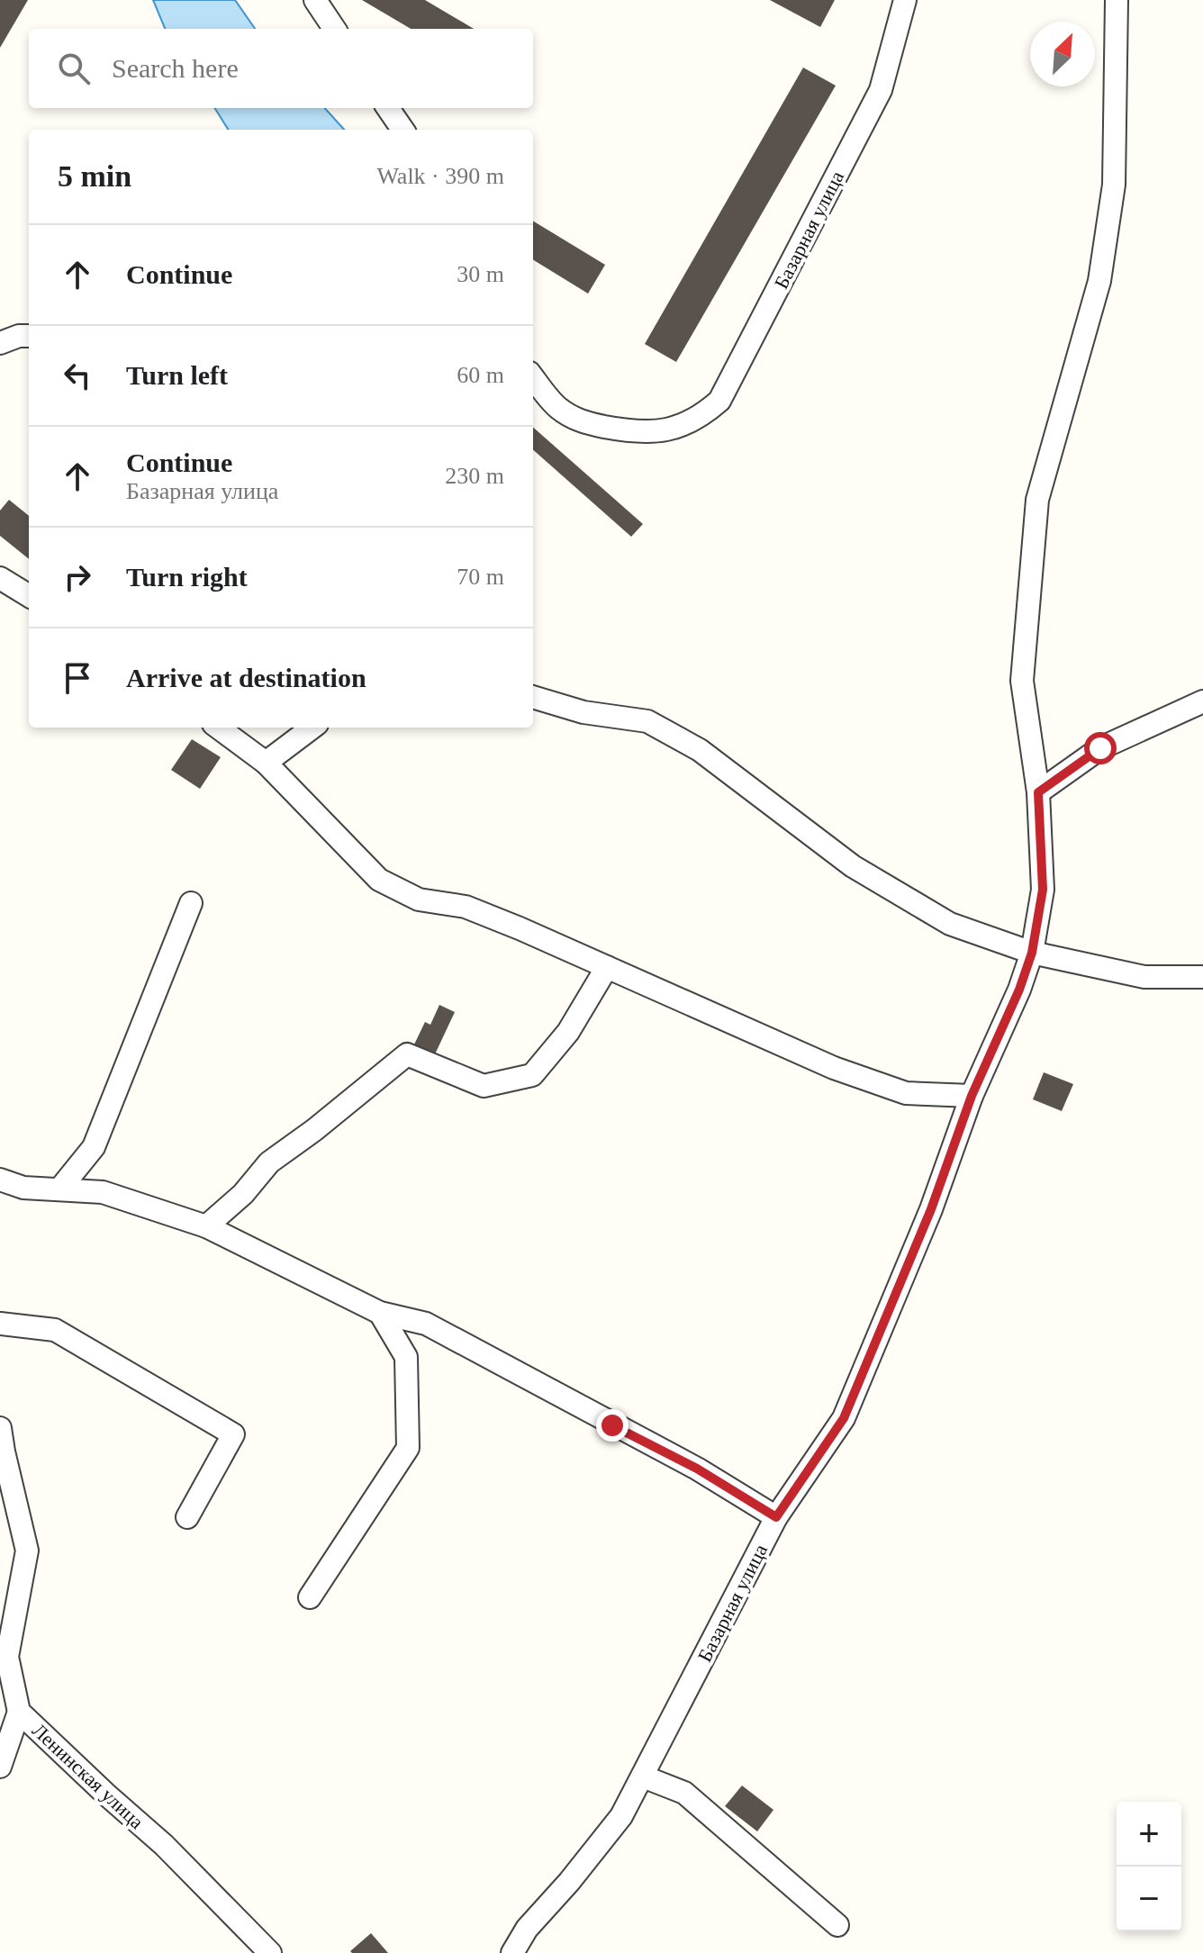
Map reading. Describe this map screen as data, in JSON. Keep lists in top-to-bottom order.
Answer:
{
  "streets": {
    "street": ["Базарная улица", "Ленинская улица"]
  },
  "north": "top right",
  "page": {
    "search": "Search here",
    "heading": ["5 min", "Walk · 390 m"],
    "list": [
      ["Continue", "30 m"],
      ["Turn left", "60 m"],
      ["Continue", "Базарная улица", "230 m"],
      ["Turn right", "70 m"],
      "Arrive at destination"
    ],
    "map_buttons": ["+", "−"]
  }
}
